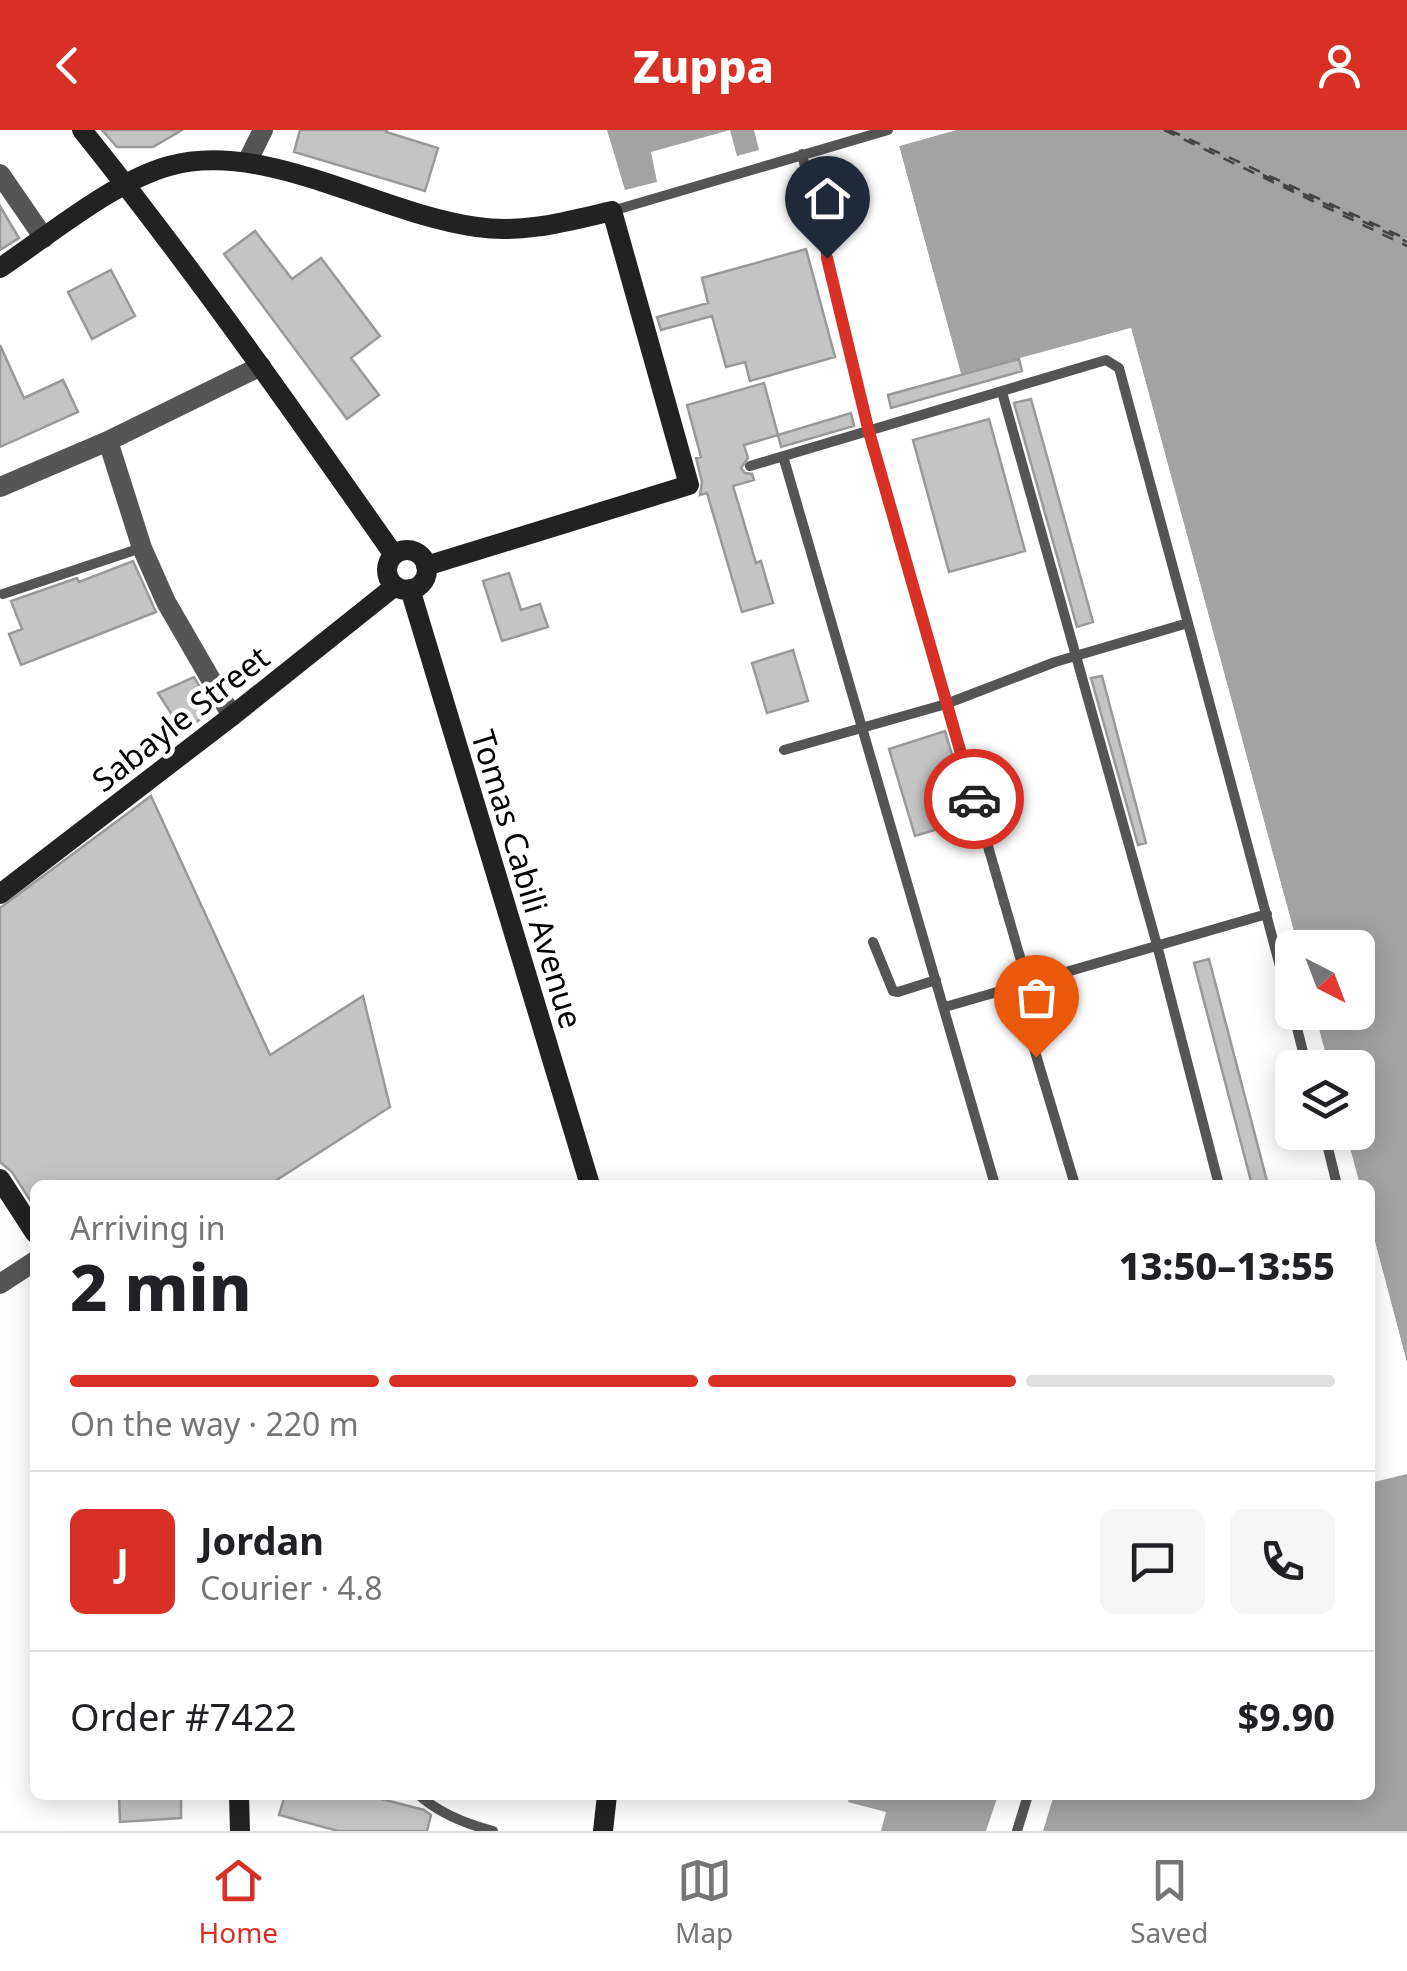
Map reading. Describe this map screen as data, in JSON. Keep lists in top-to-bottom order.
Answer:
{
  "streets": {
    "street": ["Sabayle Street", "Tomas Cabili Avenue"]
  },
  "crossings": [
    ["Sabayle Street", "Tomas Cabili Avenue"]
  ],
  "north": "bottom right",
  "page": {
    "header": "Zuppa",
    "heading": ["2 min", "Arriving in", "13:50–13:55"],
    "panel": [
      "Jordan",
      "Courier · 4.8",
      "Order #7422",
      "$9.90"
    ],
    "bar": "On the way · 220 m",
    "round": "J",
    "tabs": ["Home", "Map", "Saved"]
  }
}
